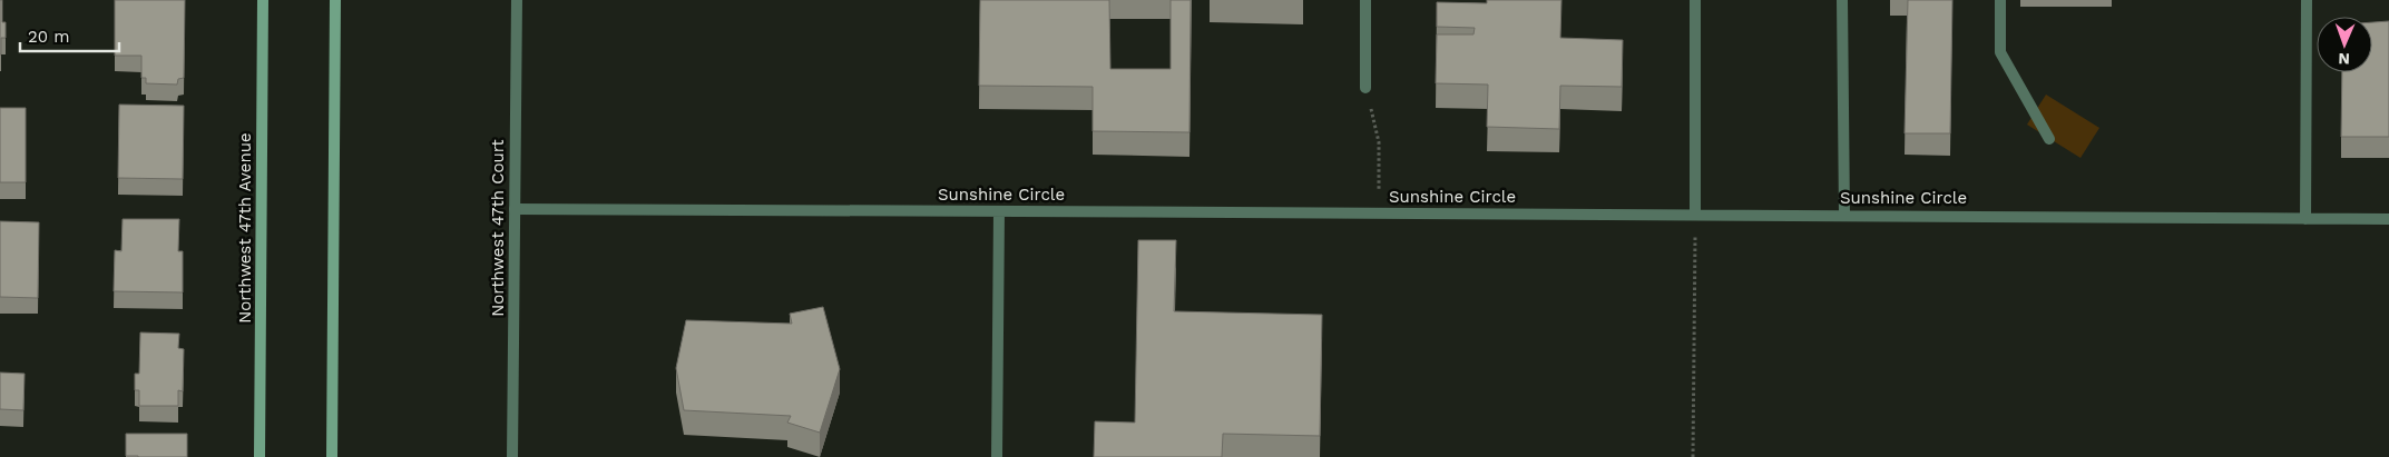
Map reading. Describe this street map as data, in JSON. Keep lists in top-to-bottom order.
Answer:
{
  "streets": {
    "main road": ["Northwest 47th Avenue"],
    "street": ["Sunshine Circle", "Northwest 47th Court"]
  },
  "crossings": [
    ["Sunshine Circle", "Northwest 47th Court"]
  ],
  "scale_bar": "20 m",
  "north": "bottom"
}
